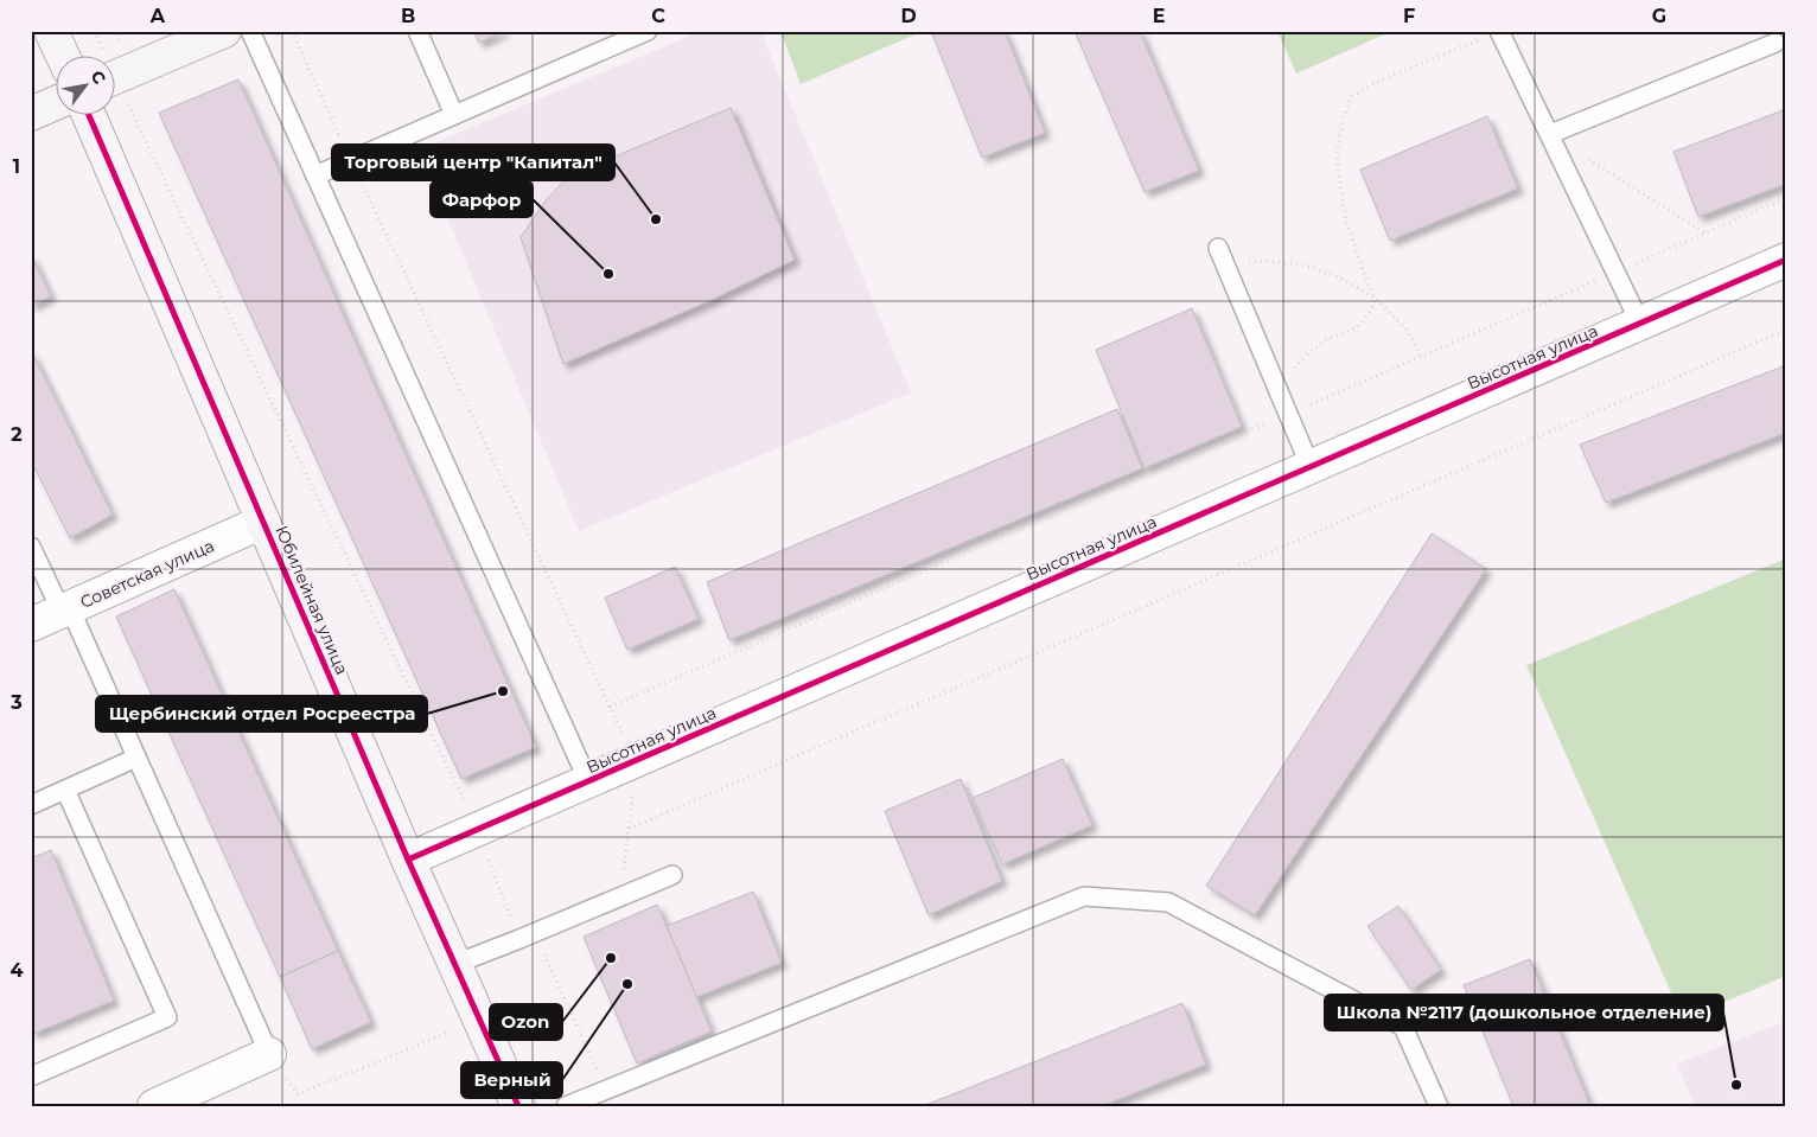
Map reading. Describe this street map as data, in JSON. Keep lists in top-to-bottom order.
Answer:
{
  "streets": {
    "street": ["Высотная улица", "Советская улица", "Юбилейная улица"]
  },
  "crossings": [
    ["Высотная улица", "Юбилейная улица"],
    ["Советская улица", "Юбилейная улица"]
  ],
  "places": [
    "Торговый центр \"Капитал\"",
    "Фарфор",
    "Щербинский отдел Росреестра",
    "Ozon",
    "Верный",
    "Школа №2117 (дошкольное отделение)"
  ],
  "north": "top right",
  "grid": {
    "columns": [
      "A",
      "B",
      "C",
      "D",
      "E",
      "F",
      "G"
    ],
    "rows": [
      "1",
      "2",
      "3",
      "4"
    ]
  }
}
